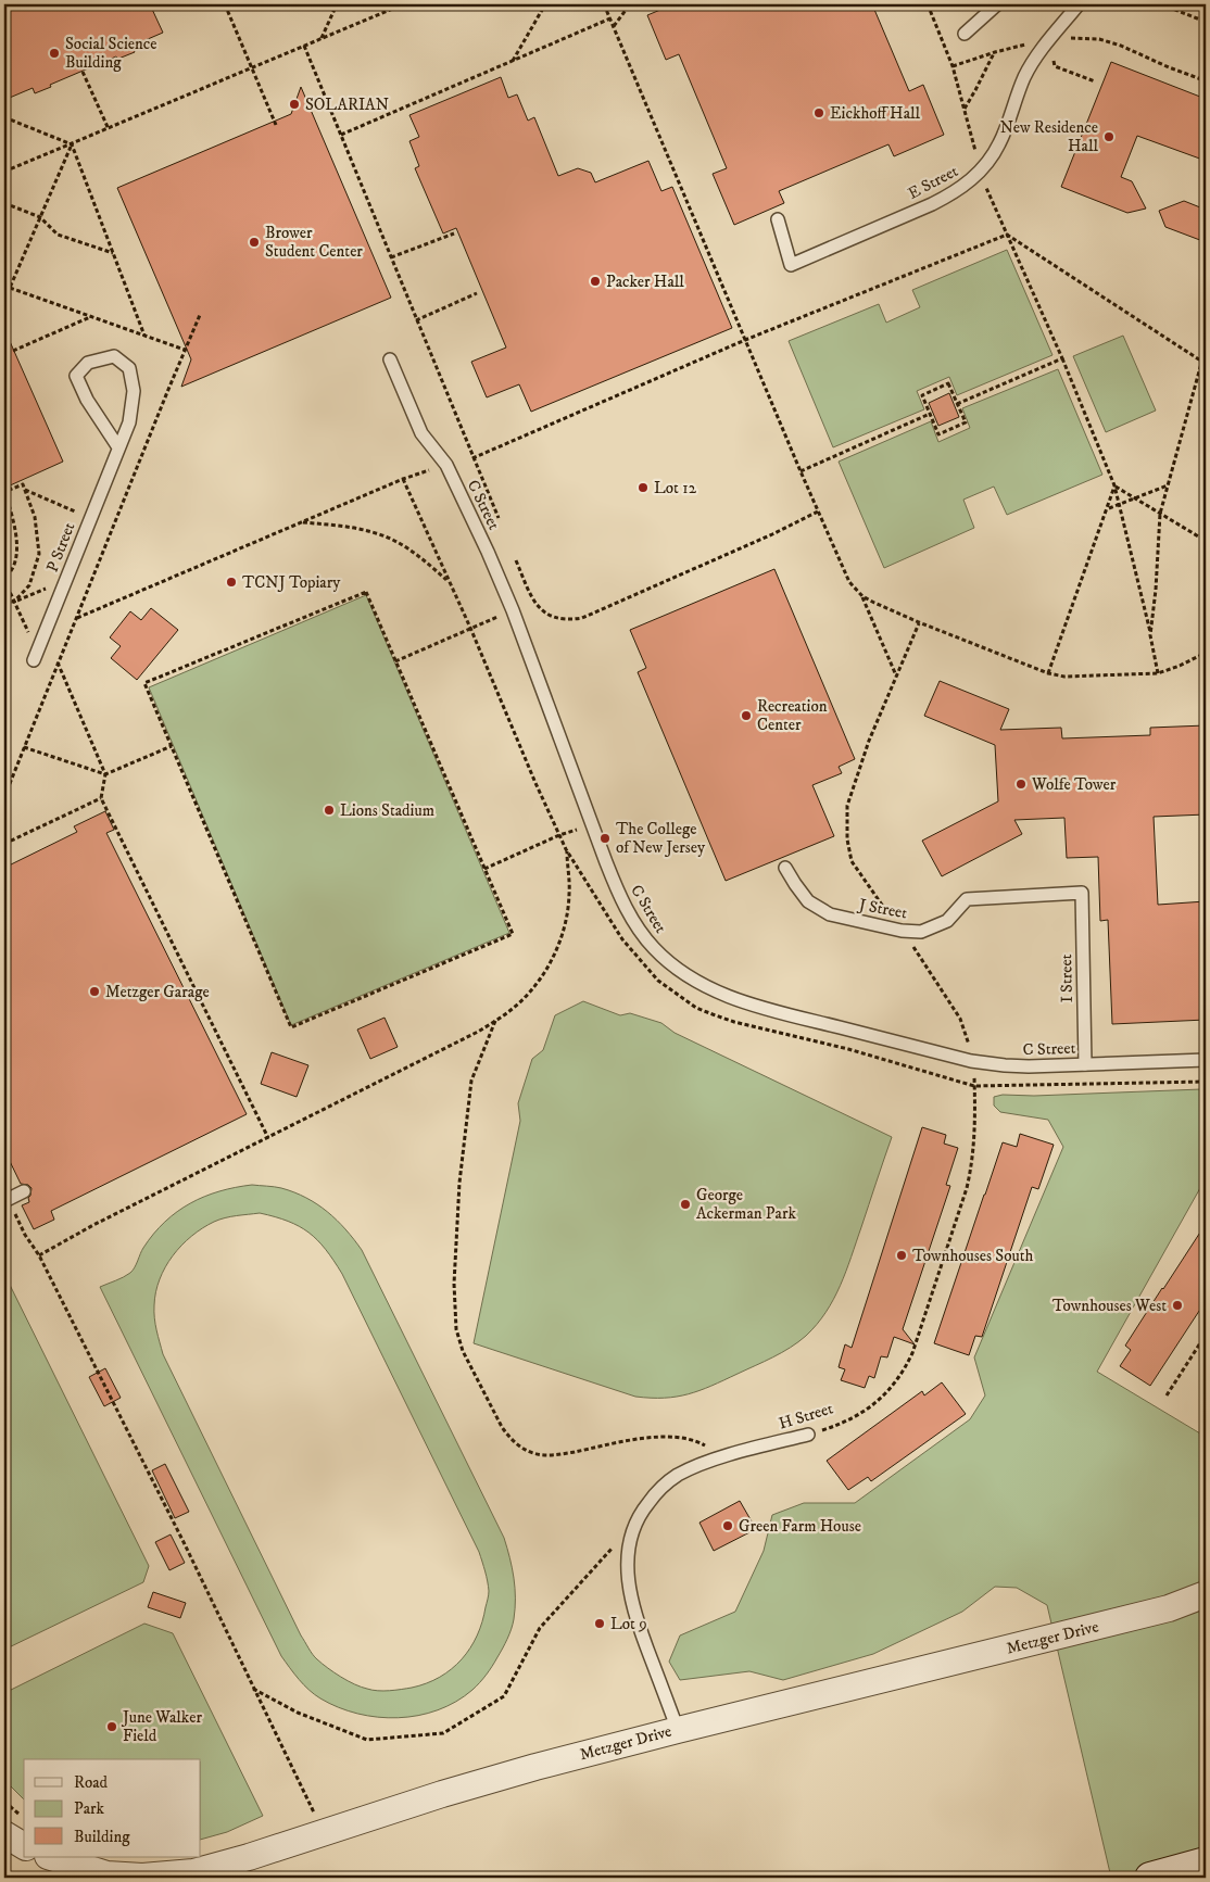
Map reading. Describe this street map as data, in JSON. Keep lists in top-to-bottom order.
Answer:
{
  "streets": {
    "street": ["Metzger Drive"],
    "lane": [
      "E Street",
      "C Street",
      "P Street",
      "J Street",
      "I Street",
      "H Street"
    ]
  },
  "crossings": [
    ["C Street", "I Street"],
    ["J Street", "I Street"],
    ["H Street", "Metzger Drive"]
  ],
  "places": [
    "Social Science Building",
    "SOLARIAN",
    "Eickhoff Hall",
    "New Residence Hall",
    "Brower Student Center",
    "Packer Hall",
    "Lot 12",
    "TCNJ Topiary",
    "Recreation Center",
    "Wolfe Tower",
    "Lions Stadium",
    "The College of New Jersey",
    "Metzger Garage",
    "George Ackerman Park",
    "Townhouses South",
    "Townhouses West",
    "Green Farm House",
    "Lot 9",
    "June Walker Field"
  ],
  "legend": ["Road", "Park", "Building"]
}
